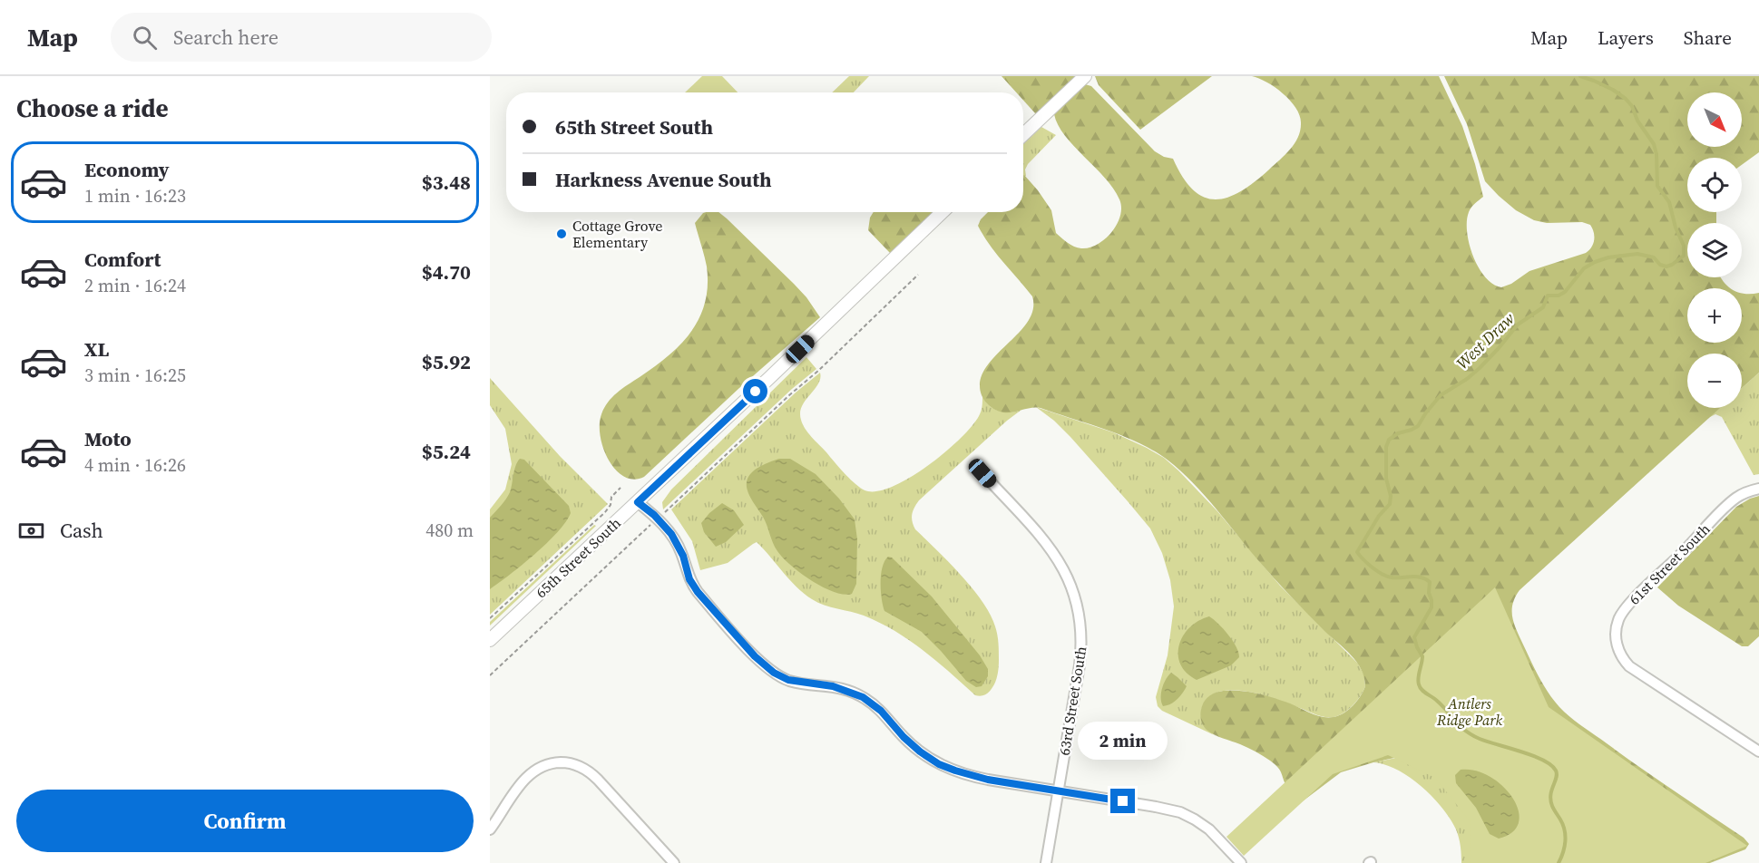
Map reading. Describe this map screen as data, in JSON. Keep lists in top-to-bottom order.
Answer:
{
  "streets": {
    "street": ["65th Street South", "61st Street South", "63rd Street South"]
  },
  "water": ["West Draw"],
  "parks": ["Antlers Ridge Park"],
  "places": ["Cottage Grove Elementary"],
  "north": "bottom right",
  "page": {
    "header": "Map",
    "search": "Search here",
    "nav": ["Map", "Layers", "Share"],
    "heading": "Choose a ride",
    "map_buttons": ["+", "−"],
    "banner": ["65th Street South", "Harkness Avenue South"],
    "list": [
      {
        "name": "Economy",
        "note": "1 min · 16:23",
        "value": "$3.48"
      },
      {
        "name": "Comfort",
        "note": "2 min · 16:24",
        "value": "$4.70"
      },
      {
        "name": "XL",
        "note": "3 min · 16:25",
        "value": "$5.92"
      },
      {
        "name": "Moto",
        "note": "4 min · 16:26",
        "value": "$5.24"
      }
    ],
    "pay": ["Cash", "480 m"],
    "bubble": "2 min",
    "buttons": "Confirm"
  }
}
